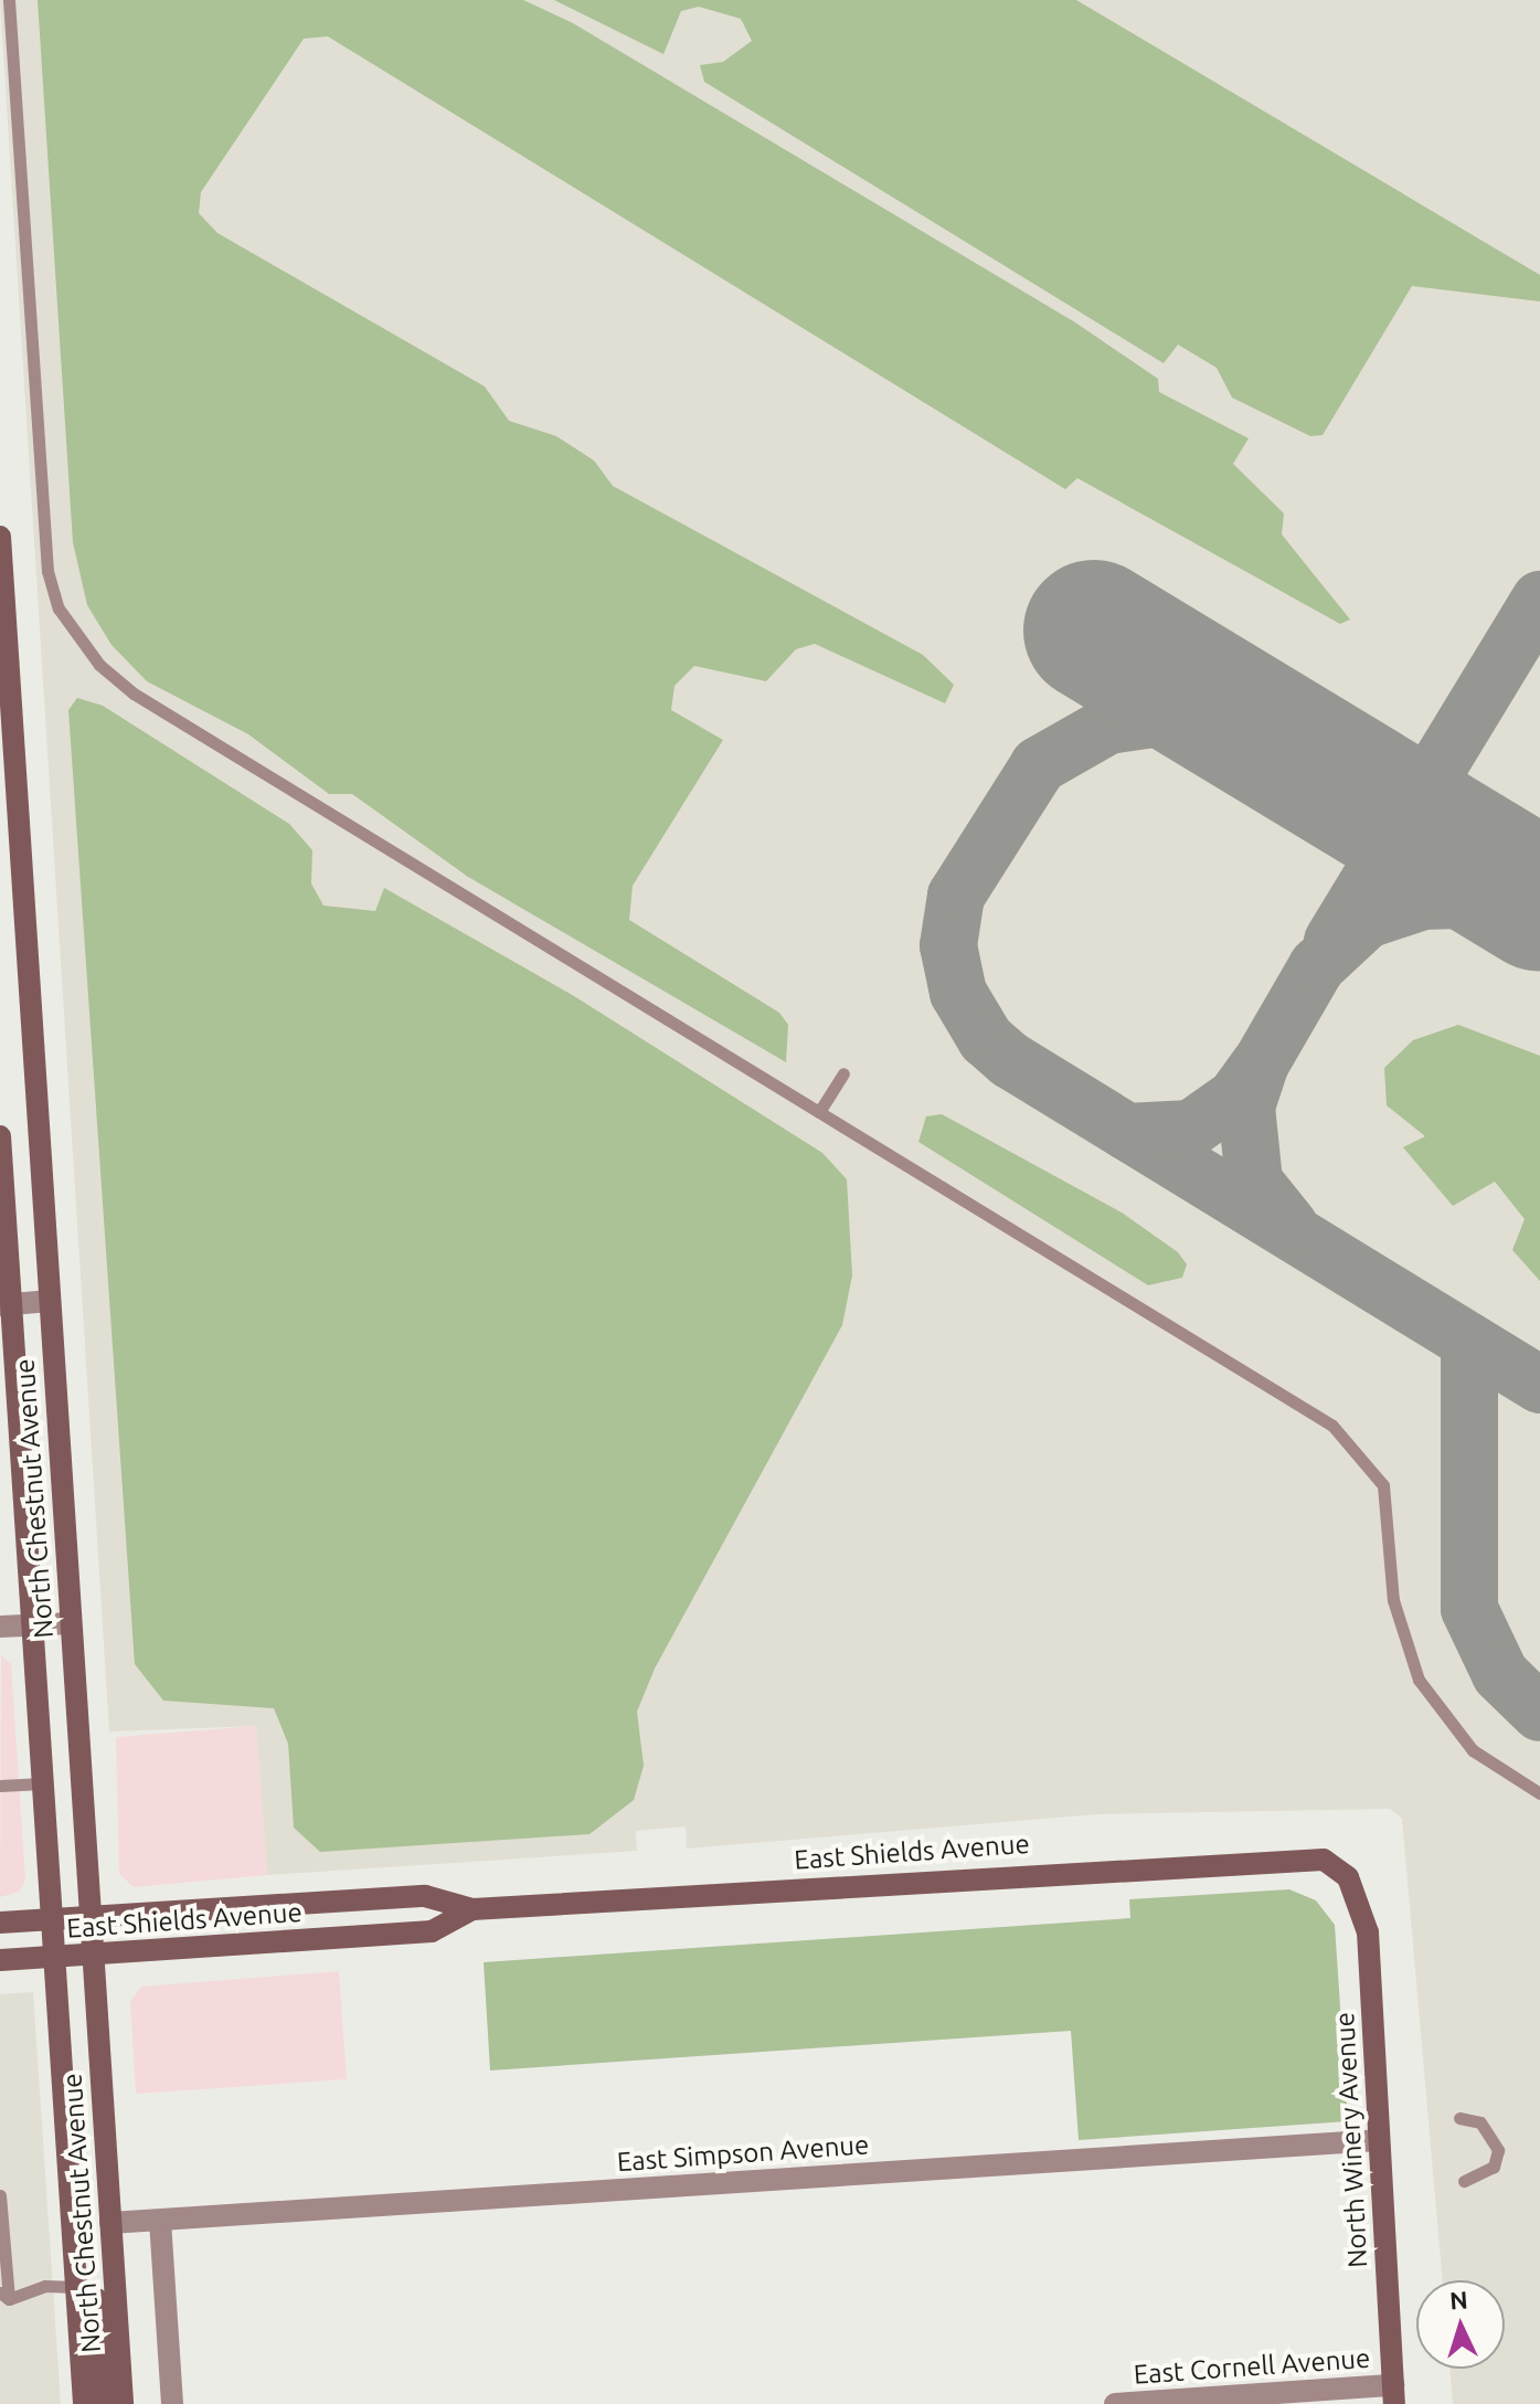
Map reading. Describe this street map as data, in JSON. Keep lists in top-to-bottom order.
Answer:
{
  "streets": {
    "main road": ["North Chestnut Avenue", "East Shields Avenue", "North Winery Avenue"],
    "street": ["East Simpson Avenue", "East Cornell Avenue"]
  },
  "crossings": [
    ["North Chestnut Avenue", "East Shields Avenue"],
    ["North Chestnut Avenue", "East Simpson Avenue"],
    ["East Shields Avenue", "North Winery Avenue"],
    ["North Winery Avenue", "East Simpson Avenue"],
    ["North Winery Avenue", "East Cornell Avenue"]
  ],
  "north": "top"
}
